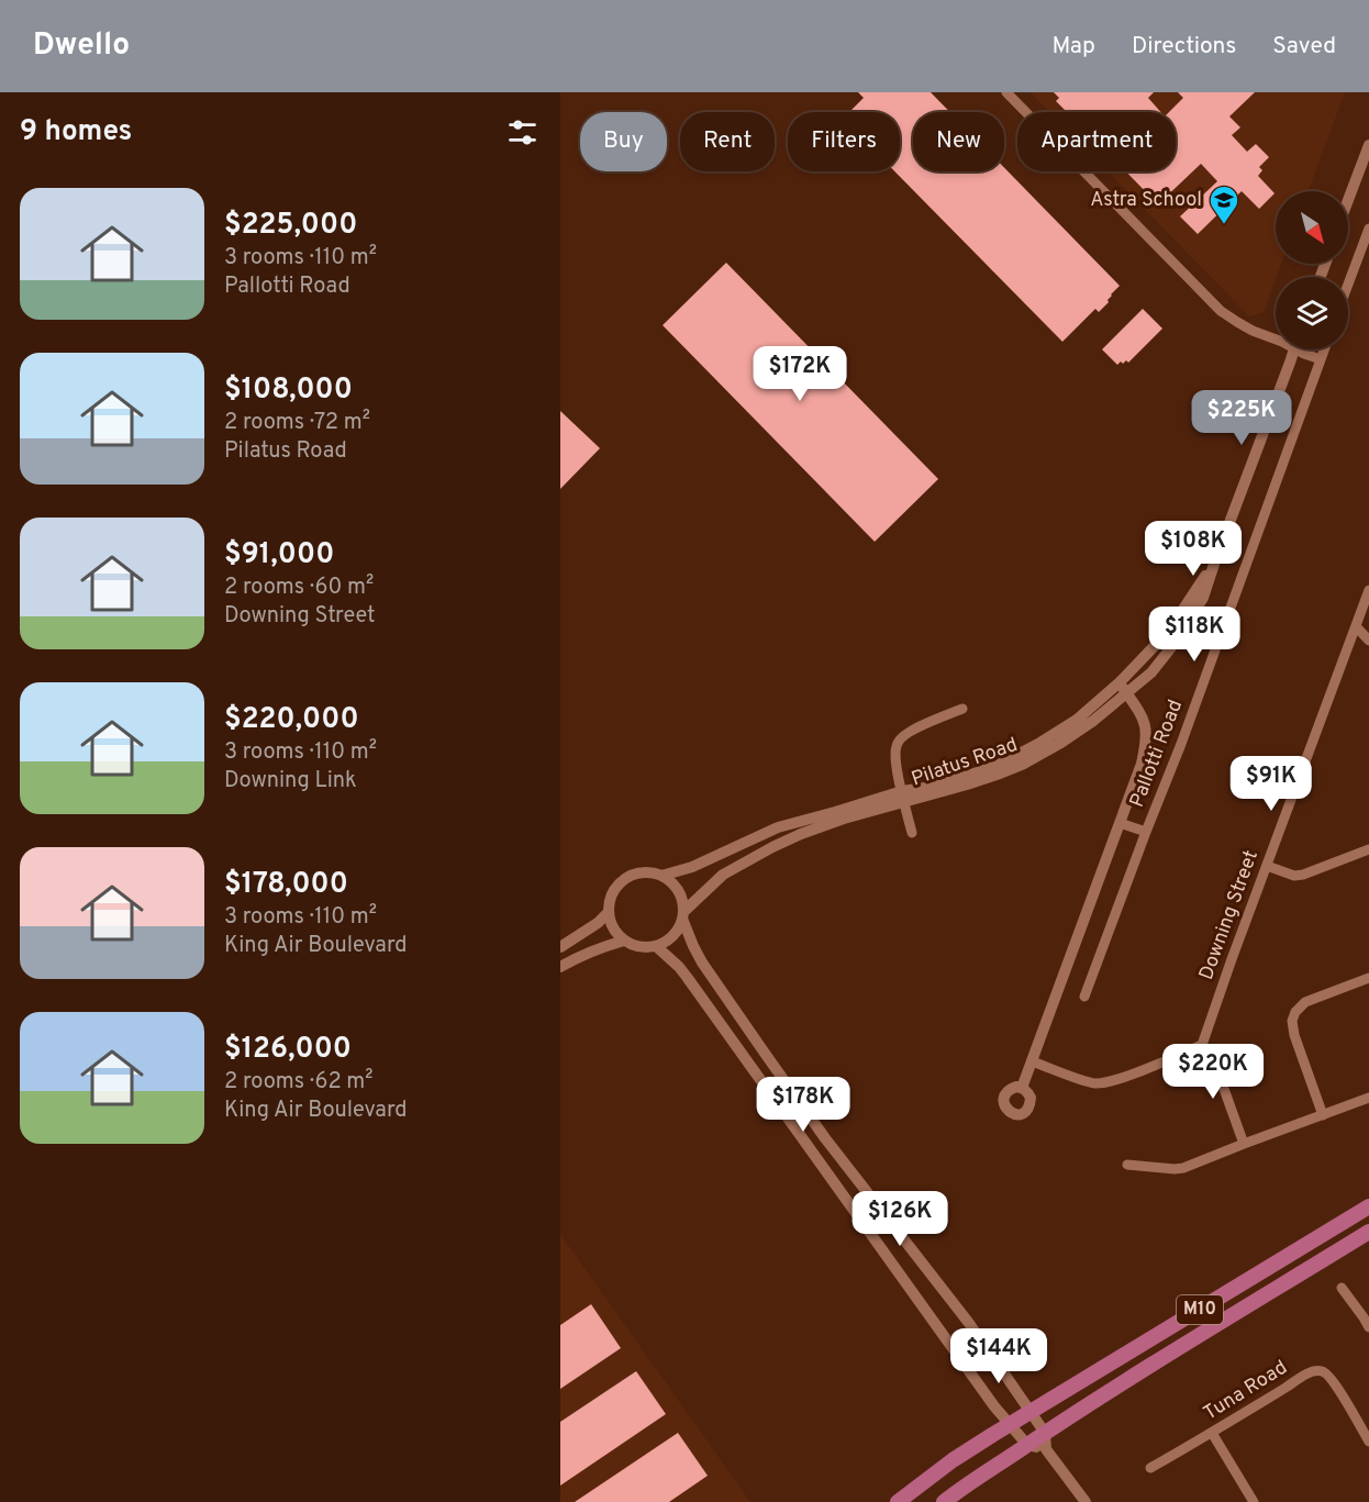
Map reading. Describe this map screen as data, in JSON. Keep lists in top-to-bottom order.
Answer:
{
  "streets": {
    "main road": ["M10"],
    "street": [
      "Pallotti Road",
      "Pilatus Road",
      "Downing Street",
      "Tuna Road"
    ]
  },
  "crossings": [
    ["Pallotti Road", "Pilatus Road"]
  ],
  "places": {
    "school or university": ["Astra School"]
  },
  "north": "bottom right",
  "page": {
    "header": "Dwello",
    "nav": ["Map", "Directions", "Saved"],
    "heading": "9 homes",
    "chip": [
      "Buy",
      "Rent",
      "Filters",
      "New",
      "Apartment"
    ],
    "list": [
      {
        "name": "$225,000",
        "note": "3 rooms · 110 m² · Pallotti Road"
      },
      {
        "name": "$108,000",
        "note": "2 rooms · 72 m² · Pilatus Road"
      },
      {
        "name": "$91,000",
        "note": "2 rooms · 60 m² · Downing Street"
      },
      {
        "name": "$220,000",
        "note": "3 rooms · 110 m² · Downing Link"
      },
      {
        "name": "$178,000",
        "note": "3 rooms · 110 m² · King Air Boulevard"
      },
      {
        "name": "$126,000",
        "note": "2 rooms · 62 m² · King Air Boulevard"
      }
    ],
    "price": [
      "$172K",
      "$225K",
      "$108K",
      "$118K",
      "$91K",
      "$220K",
      "$178K",
      "$126K",
      "$144K"
    ]
  }
}
